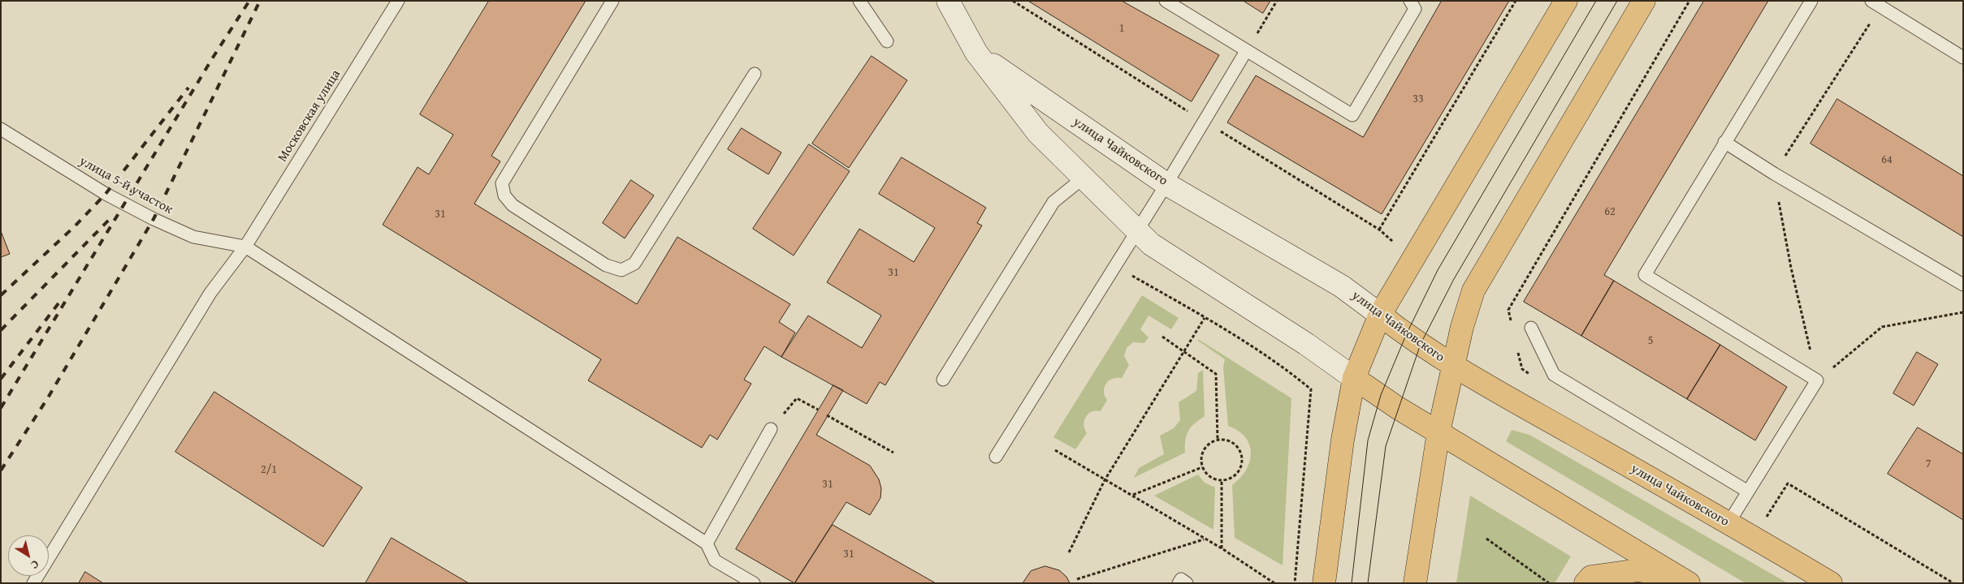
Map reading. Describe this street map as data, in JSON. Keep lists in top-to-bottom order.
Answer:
{
  "streets": {
    "main road": ["улица Чайковского"],
    "lane": ["Московская улица", "улица 5-й участок"]
  },
  "crossings": [
    ["Московская улица", "улица 5-й участок"]
  ],
  "house_numbers": [
    "1",
    "33",
    "64",
    "62",
    "31",
    "31",
    "5",
    "7",
    "2/1",
    "31",
    "31"
  ],
  "north": "bottom right"
}
